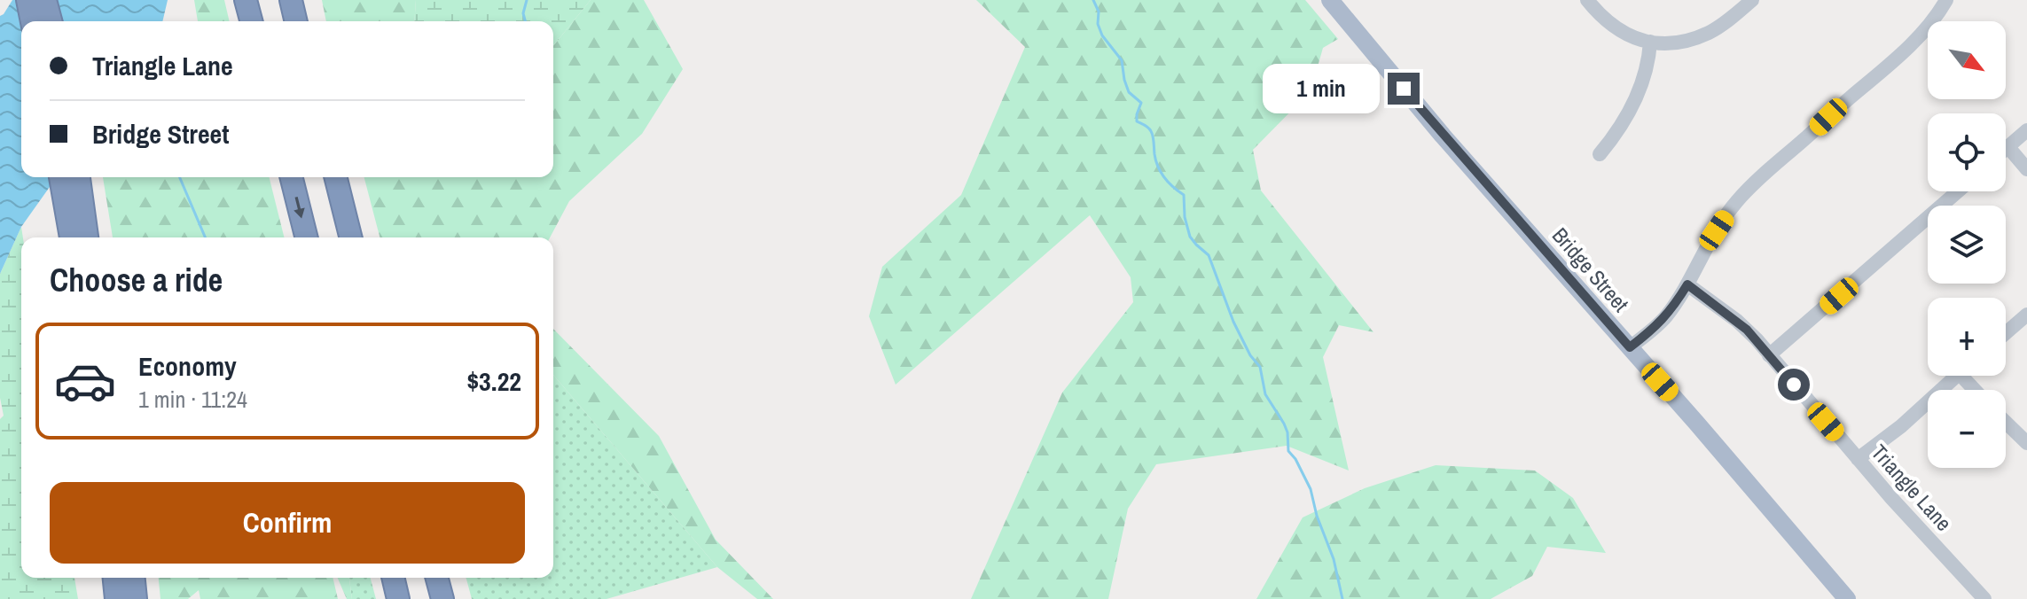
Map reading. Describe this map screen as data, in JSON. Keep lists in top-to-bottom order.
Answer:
{
  "streets": {
    "main road": ["Bridge Street"],
    "street": ["Triangle Lane"]
  },
  "north": "bottom right",
  "page": {
    "map_buttons": ["+", "−"],
    "banner": ["Triangle Lane", "Bridge Street"],
    "bubble": "1 min",
    "heading": "Choose a ride",
    "list": [
      {
        "name": "Economy",
        "note": "1 min · 11:24",
        "value": "$3.22"
      }
    ],
    "buttons": "Confirm"
  }
}
